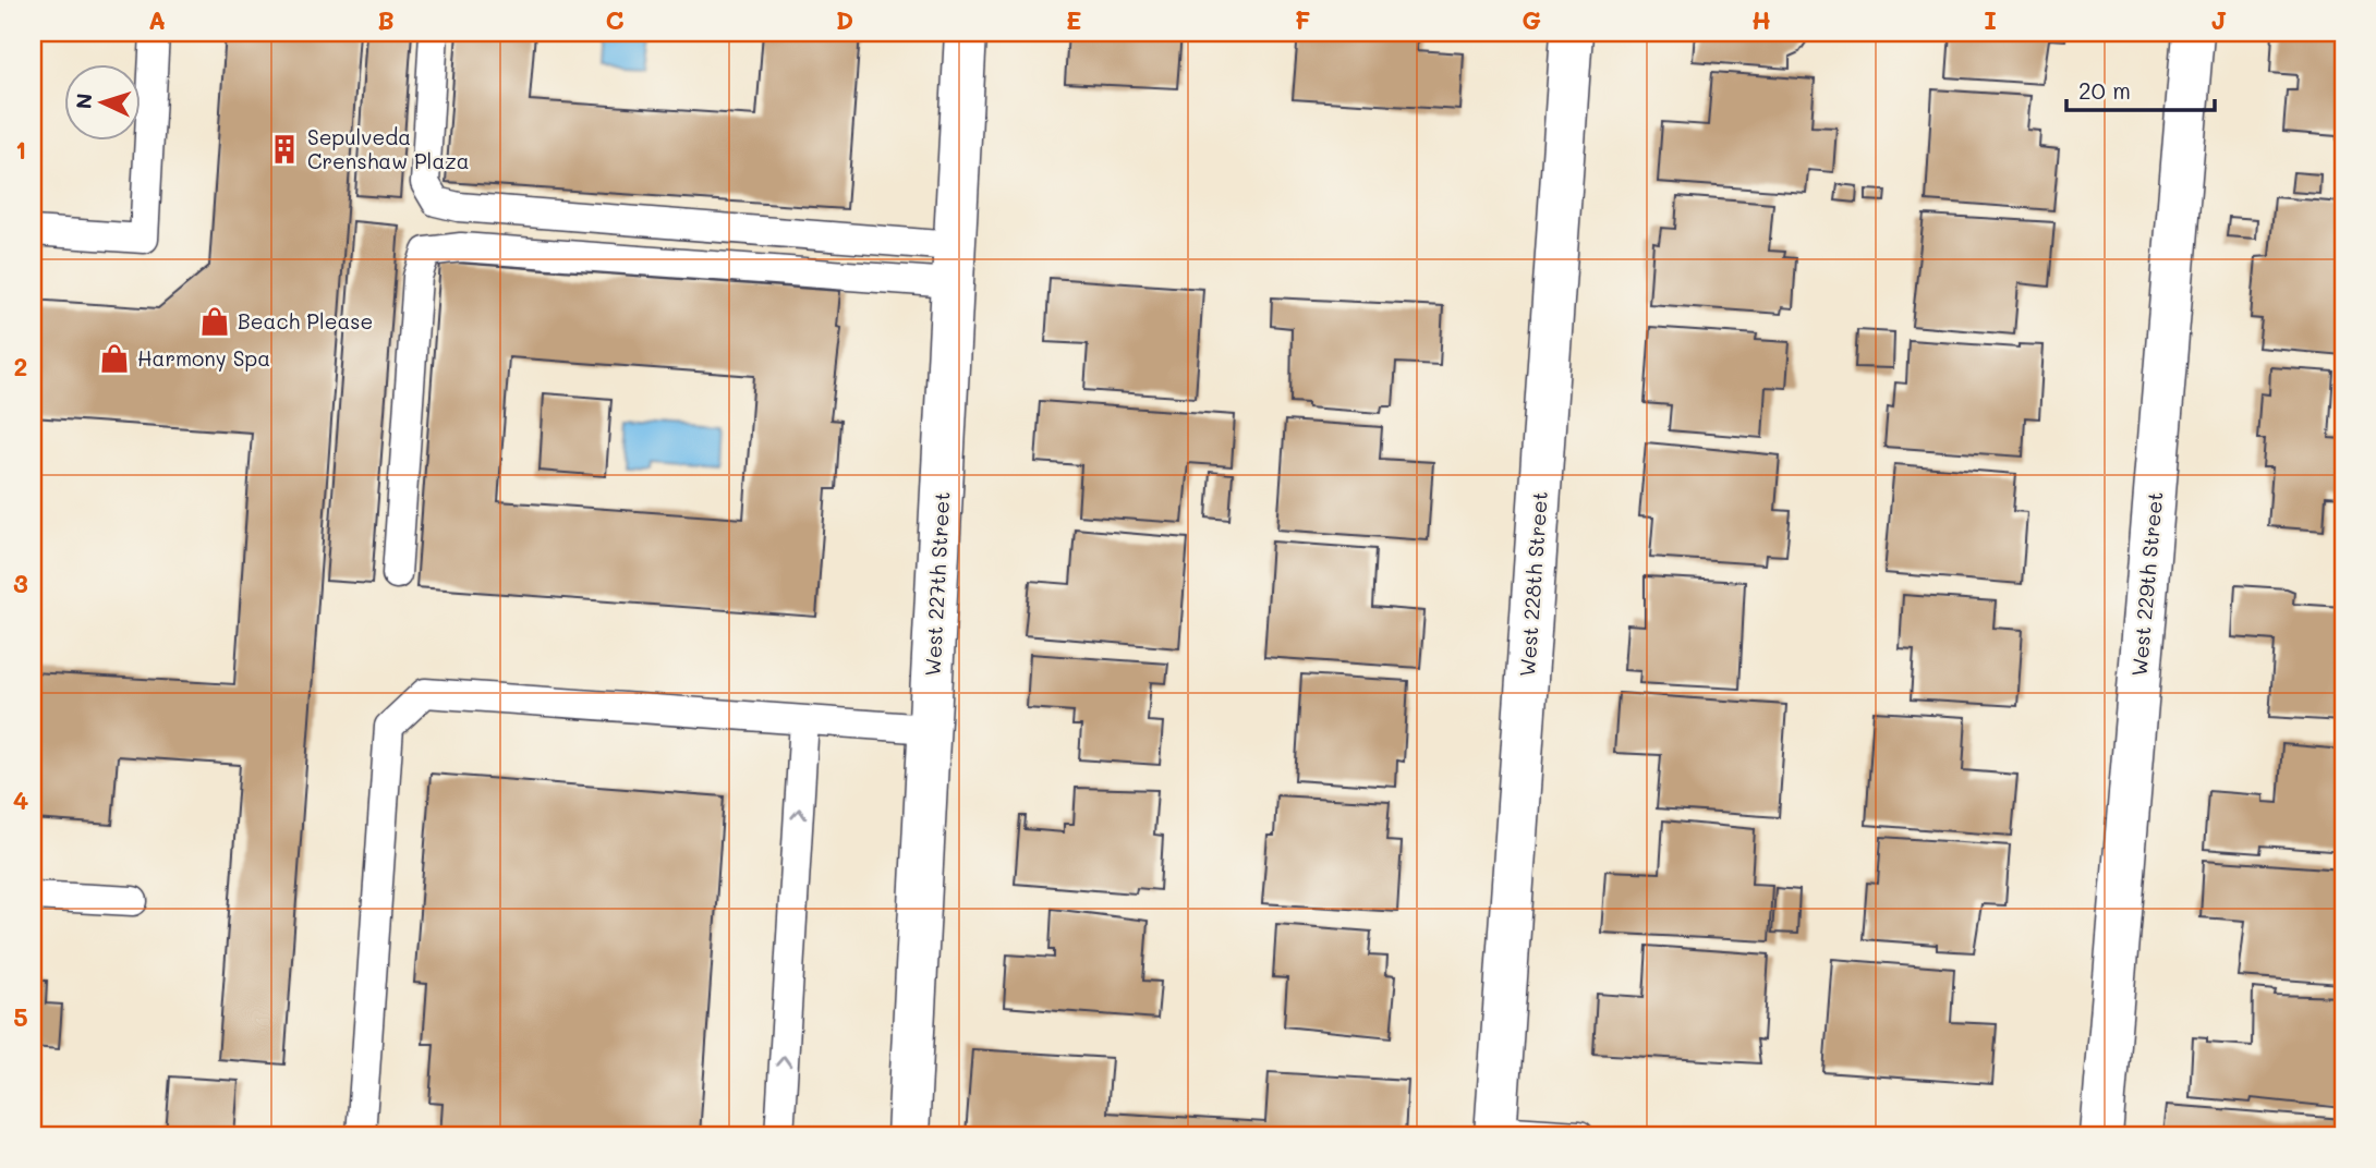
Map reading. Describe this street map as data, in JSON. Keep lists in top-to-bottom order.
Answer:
{
  "streets": {
    "street": ["West 227th Street", "West 228th Street", "West 229th Street"]
  },
  "places": {
    "building": ["Sepulveda Crenshaw Plaza"],
    "shop": ["Beach Please", "Harmony Spa"]
  },
  "scale_bar": "20 m",
  "north": "left",
  "grid": {
    "columns": [
      "A",
      "B",
      "C",
      "D",
      "E",
      "F",
      "G",
      "H",
      "I",
      "J"
    ],
    "rows": [
      "1",
      "2",
      "3",
      "4",
      "5"
    ]
  }
}
